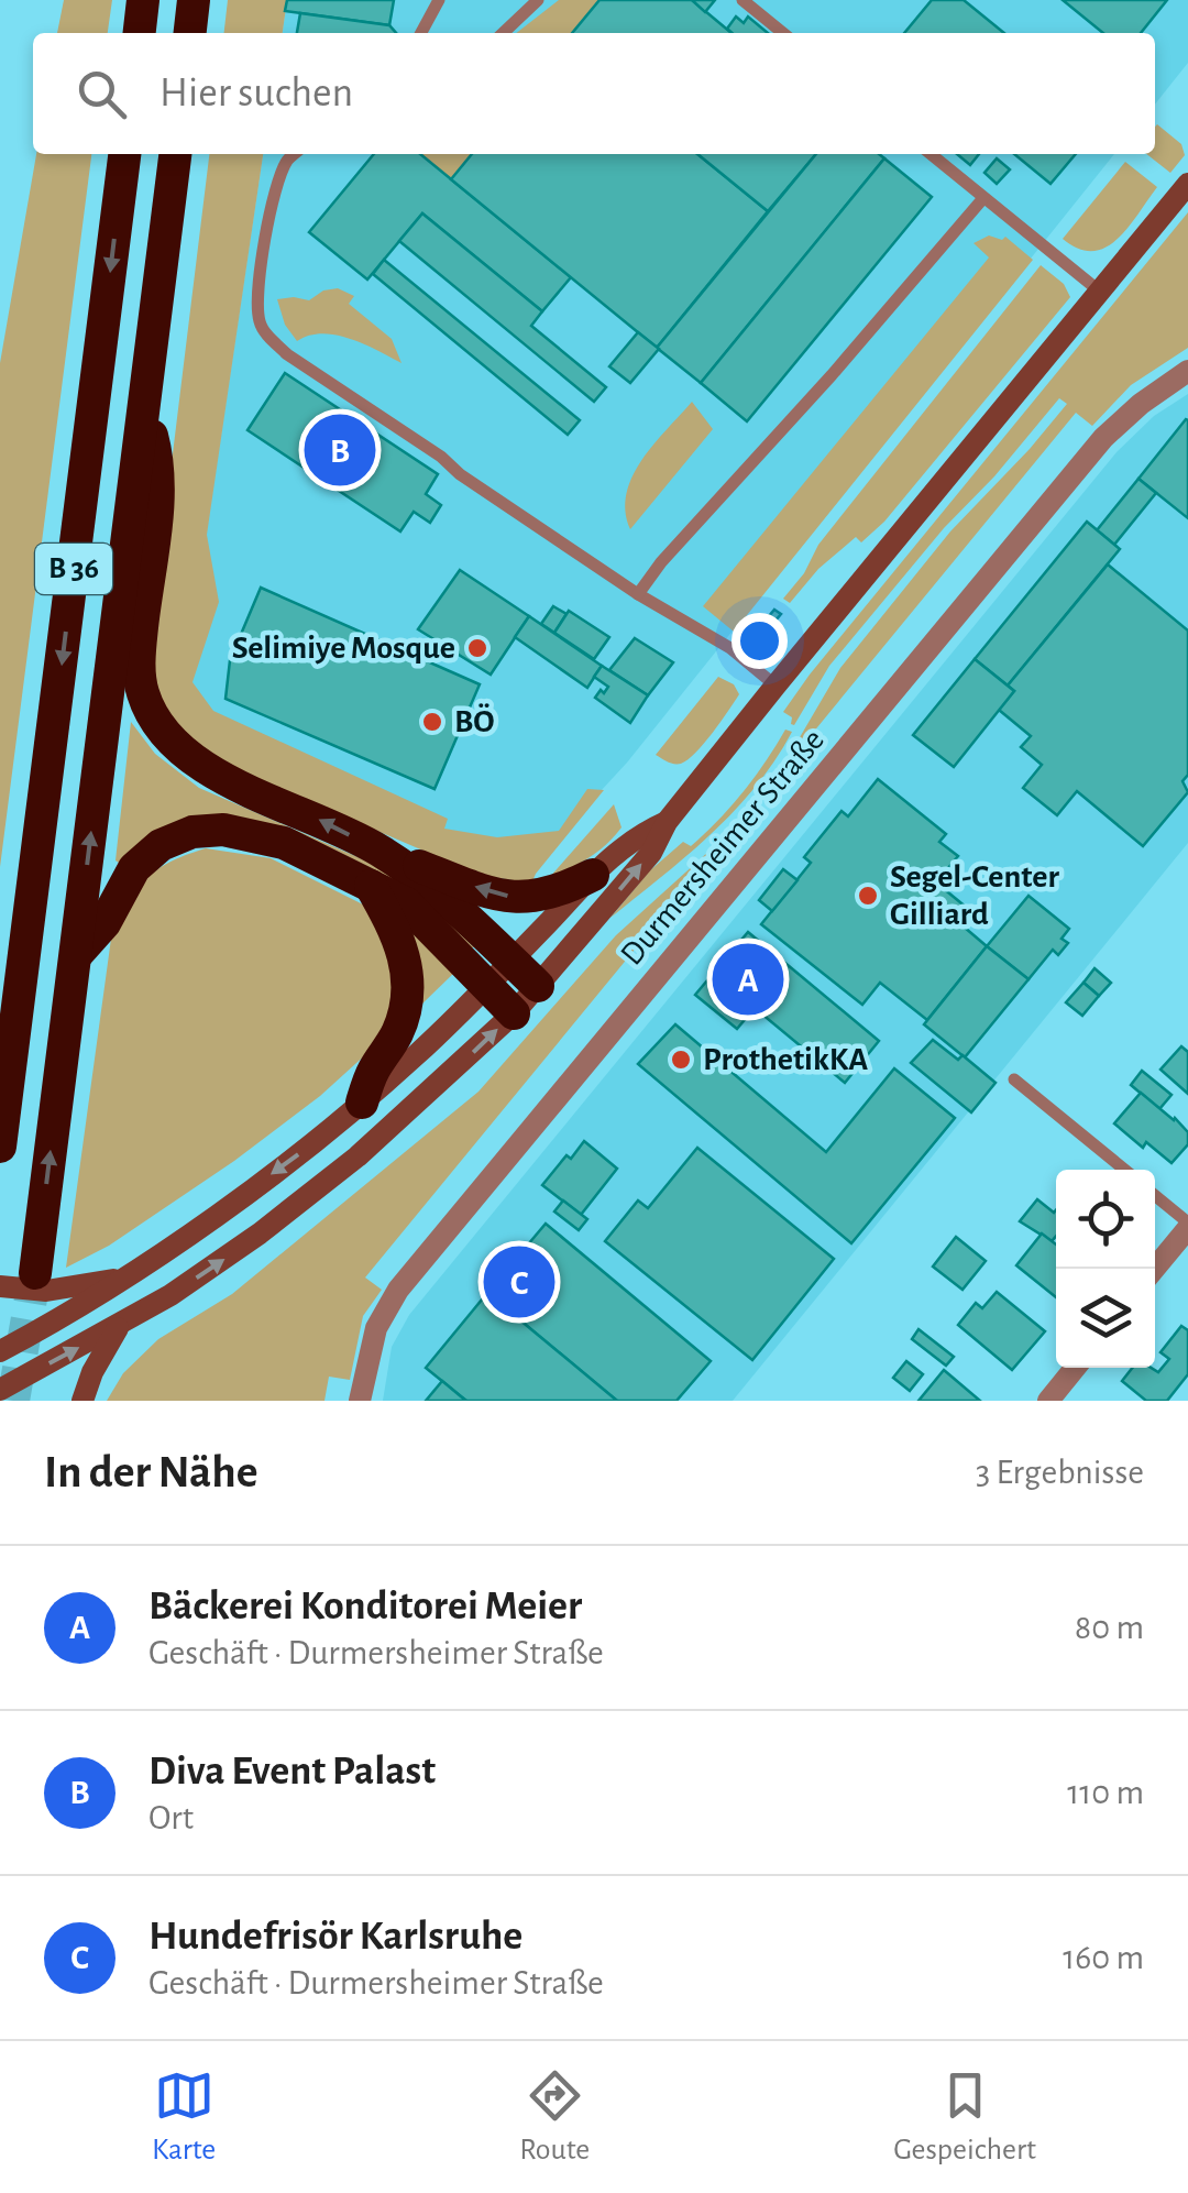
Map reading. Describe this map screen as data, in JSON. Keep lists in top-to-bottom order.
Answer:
{
  "streets": {
    "highway": ["B 36"],
    "street": ["Durmersheimer Straße"]
  },
  "places": [
    "Selimiye Mosque",
    "BÖ",
    "Segel-Center Gilliard",
    "ProthetikKA"
  ],
  "page": {
    "search": "Hier suchen",
    "pins": ["B", "A", "C"],
    "heading": ["In der Nähe", "3 Ergebnisse"],
    "list": [
      {
        "mark": "A",
        "name": "Bäckerei Konditorei Meier",
        "note": "Geschäft · Durmersheimer Straße",
        "value": "80 m"
      },
      {
        "mark": "B",
        "name": "Diva Event Palast",
        "note": "Ort",
        "value": "110 m"
      },
      {
        "mark": "C",
        "name": "Hundefrisör Karlsruhe",
        "note": "Geschäft · Durmersheimer Straße",
        "value": "160 m"
      }
    ],
    "nav": ["Karte", "Route", "Gespeichert"]
  }
}
